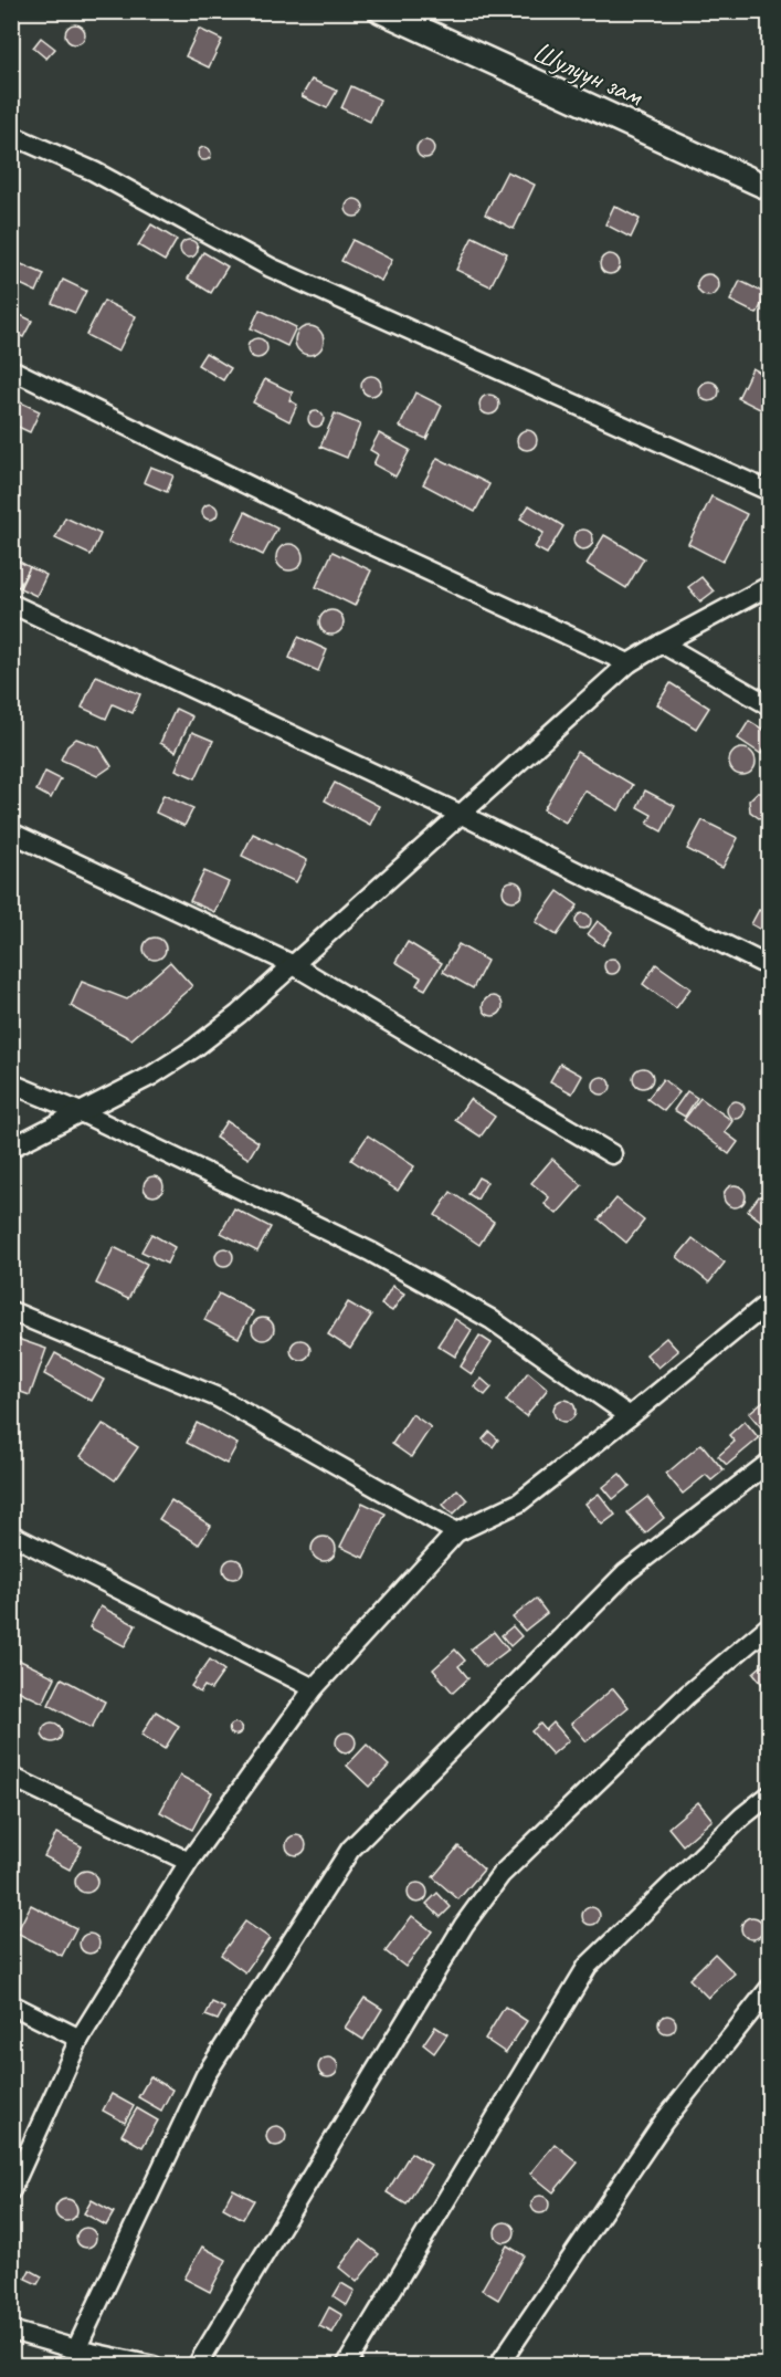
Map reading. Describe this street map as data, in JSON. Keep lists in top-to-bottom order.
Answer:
{
  "streets": {
    "street": ["Шулуун зам"]
  }
}
